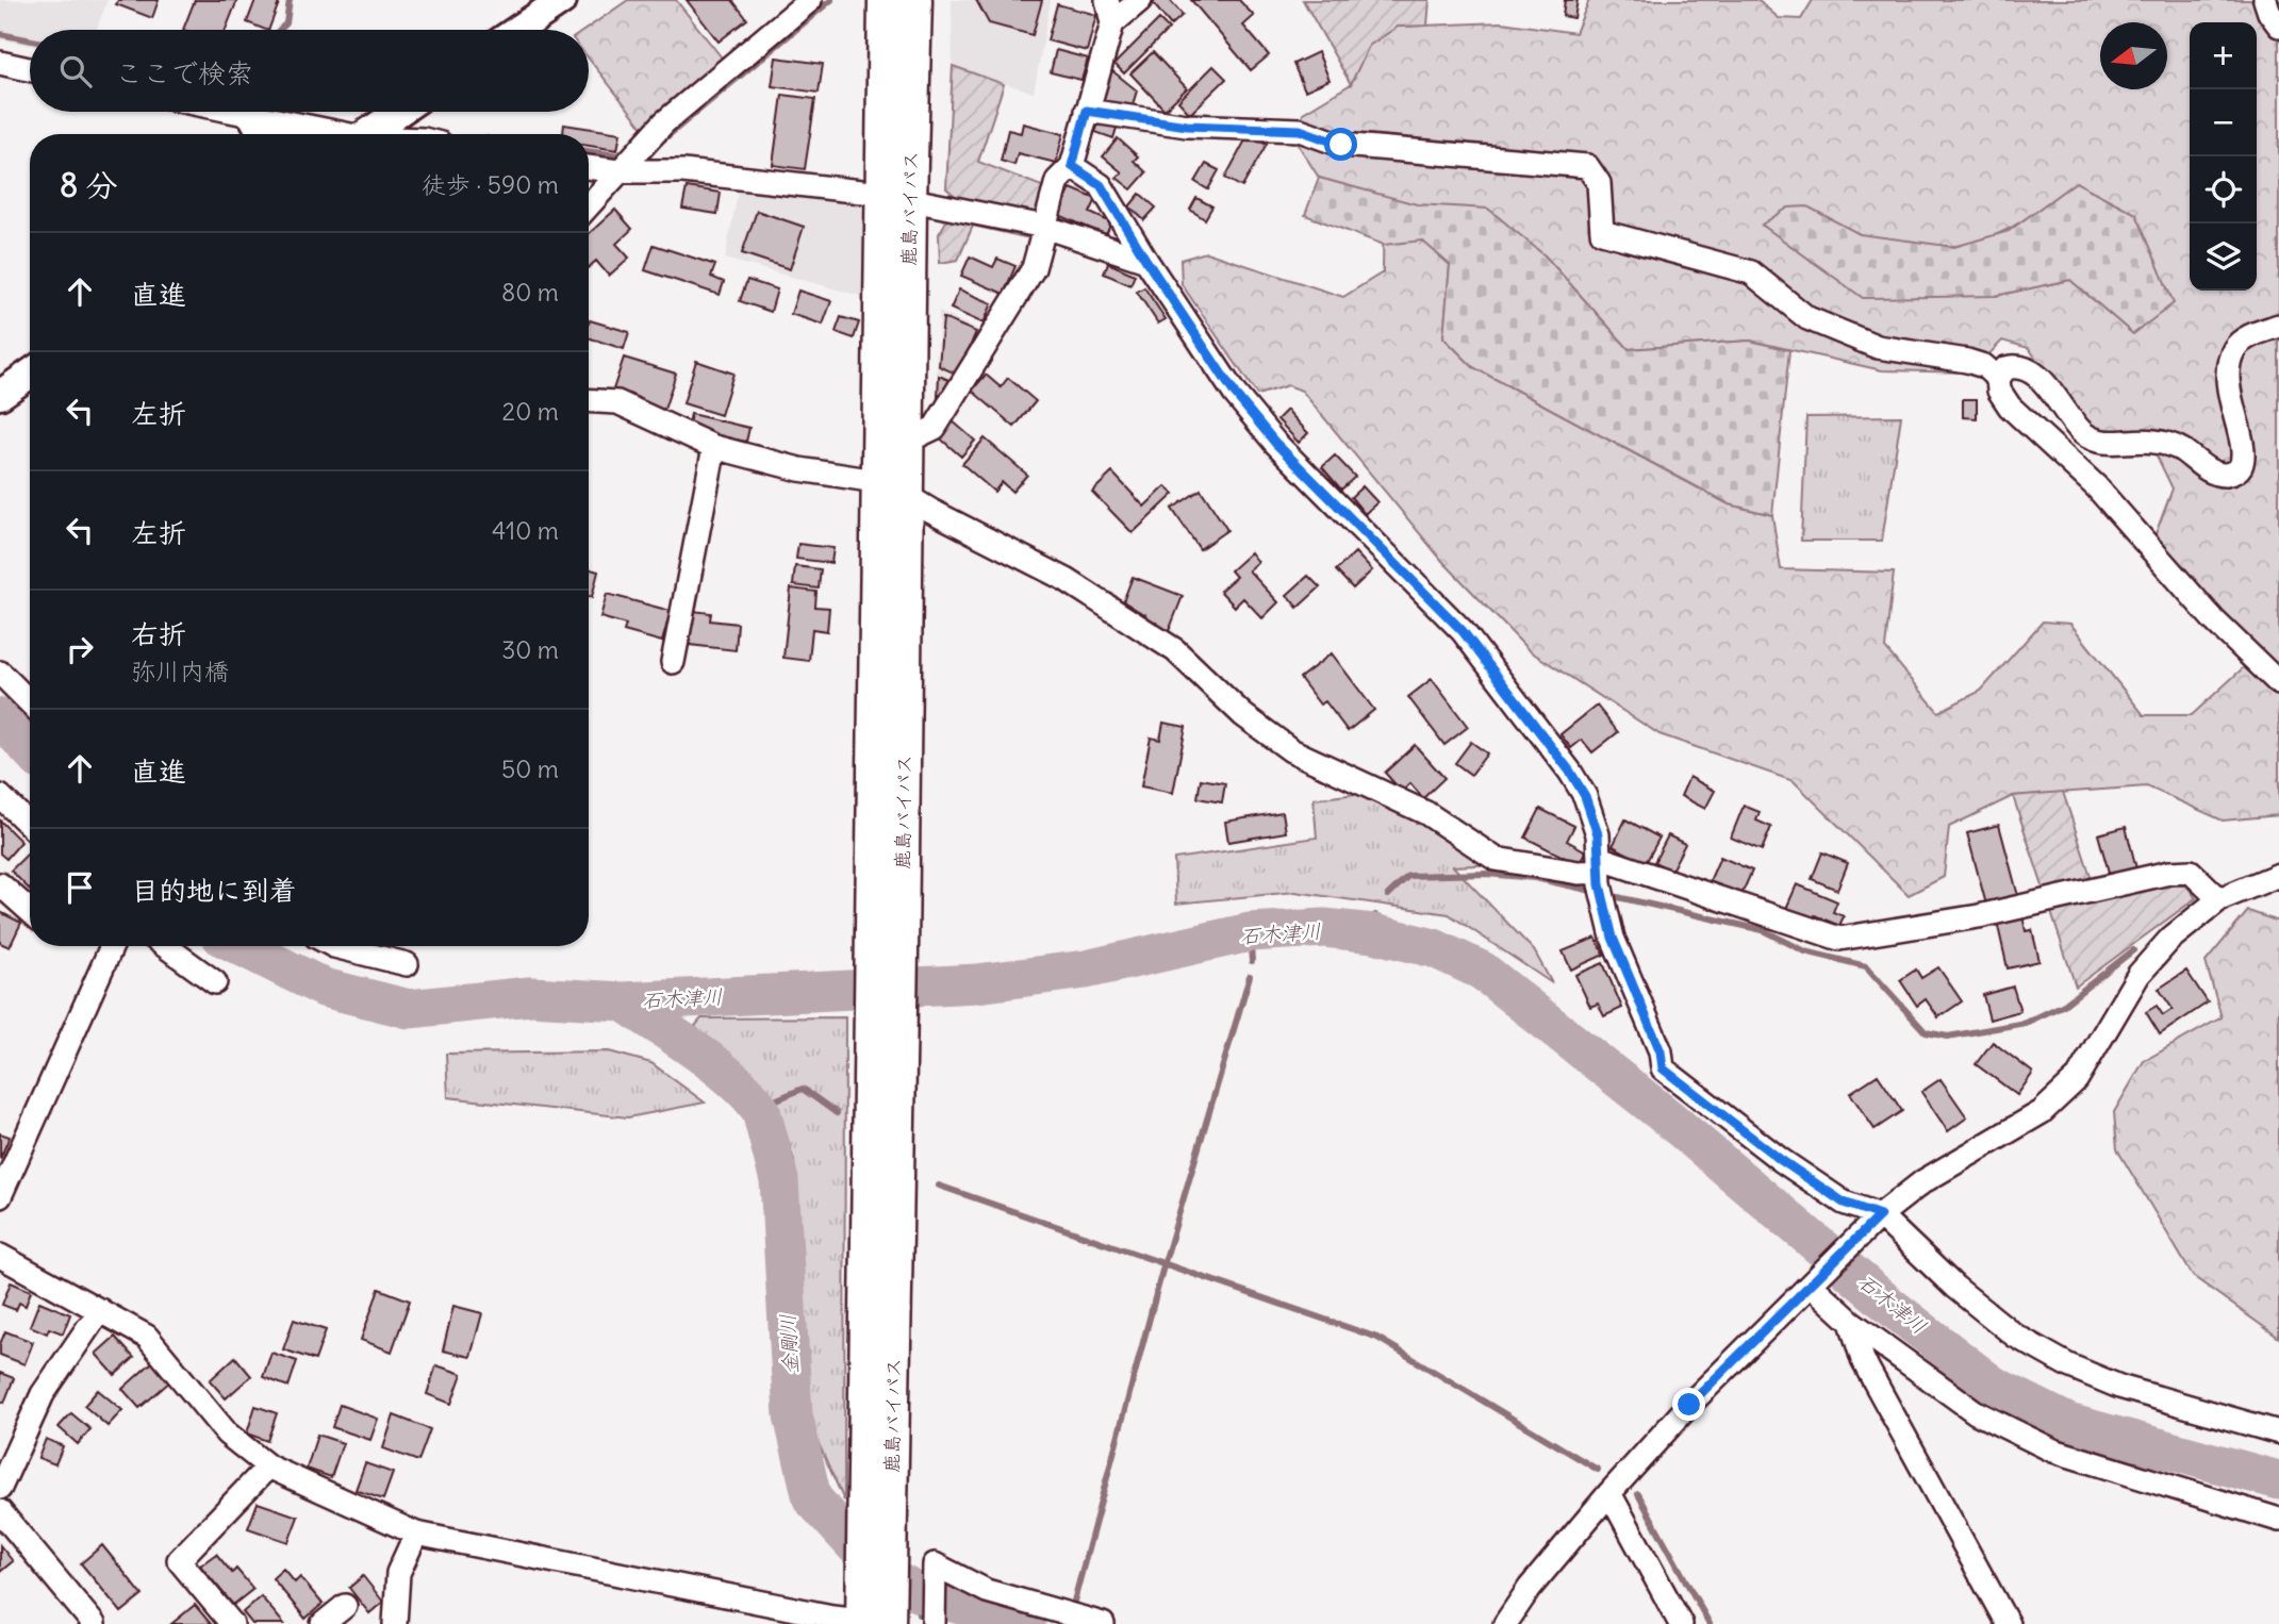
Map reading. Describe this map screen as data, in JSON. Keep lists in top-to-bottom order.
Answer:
{
  "streets": {
    "highway": ["鹿島バイパス"]
  },
  "water": ["石木津川", "金剛川"],
  "north": "left",
  "page": {
    "map_buttons": ["+", "−"],
    "search": "ここで検索",
    "heading": ["8 分", "徒歩 · 590 m"],
    "list": [
      ["直進", "80 m"],
      ["左折", "20 m"],
      ["左折", "410 m"],
      ["右折", "弥川内橋", "30 m"],
      ["直進", "50 m"],
      "目的地に到着"
    ]
  }
}
